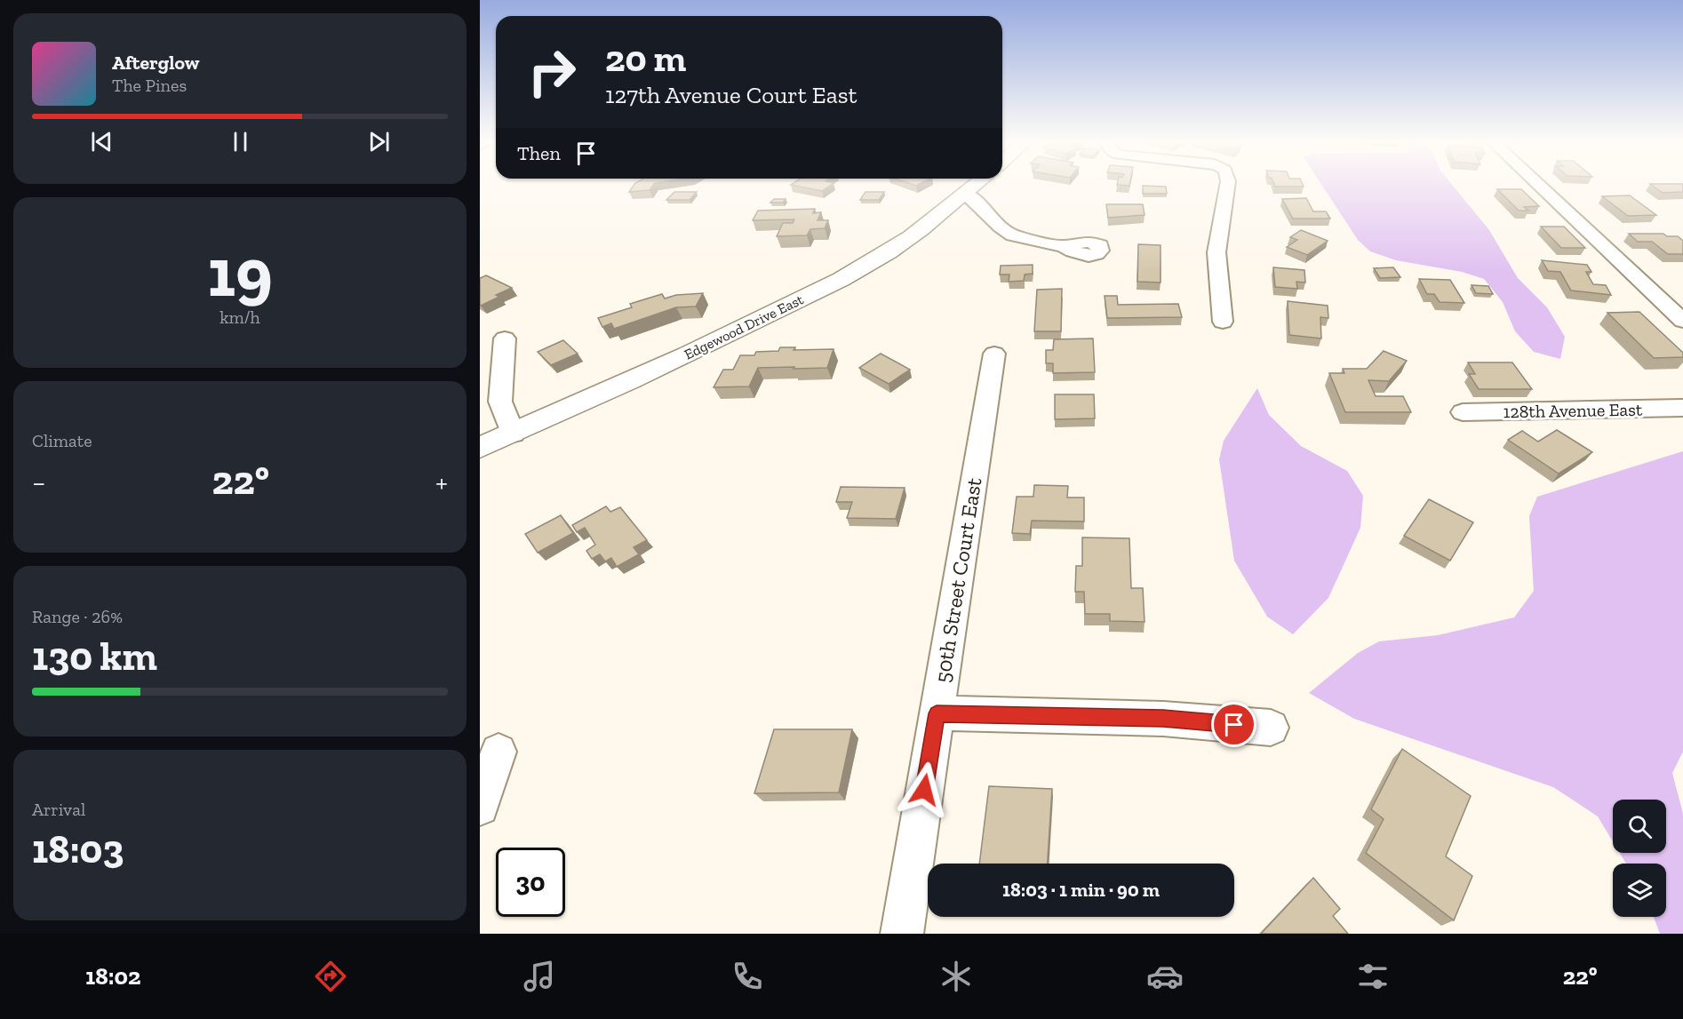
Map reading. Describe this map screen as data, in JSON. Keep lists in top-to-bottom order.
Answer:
{
  "streets": {
    "street": ["Edgewood Drive East", "128th Avenue East", "50th Street Court East"]
  },
  "page": {
    "turn": ["20 m", "127th Avenue Court East"],
    "song": ["Afterglow", "The Pines"],
    "then": "Then",
    "tile": [
      ["19", "km/h"],
      "Climate",
      ["Range · 26%", "130 km"],
      ["Arrival", "18:03"]
    ],
    "heat": ["−", "22°", "+"],
    "limit": "30",
    "trip": "18:03 · 1 min · 90 m",
    "tabs": ["18:02", "22°"]
  }
}
